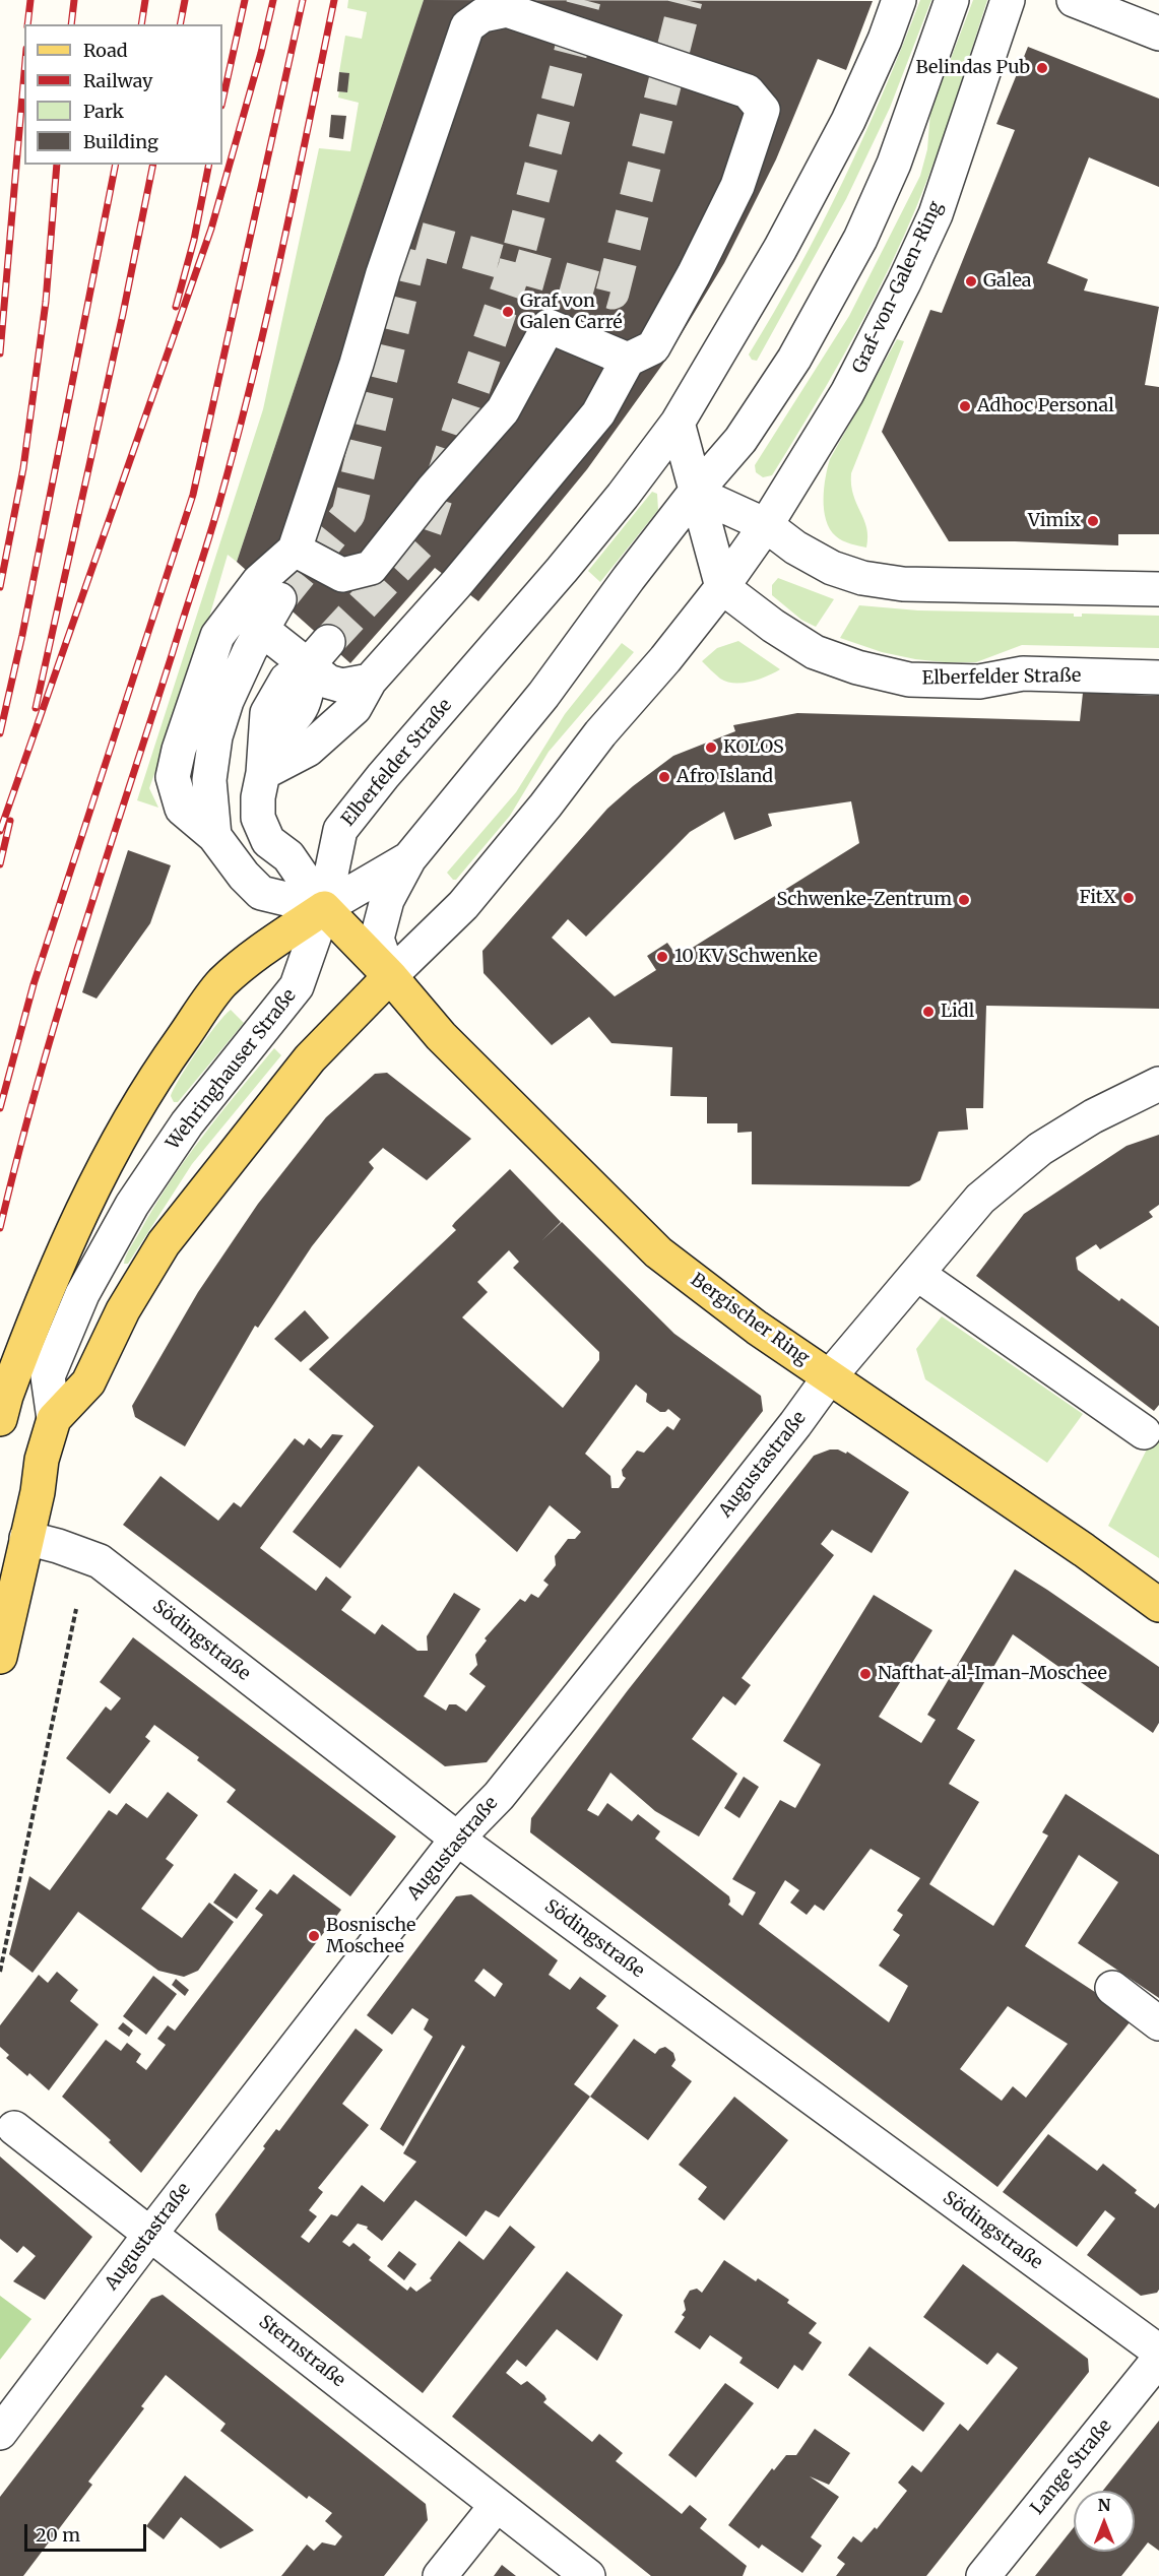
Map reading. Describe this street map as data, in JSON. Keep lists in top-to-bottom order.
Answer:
{
  "streets": {
    "main road": ["Wehringhauser Straße", "Bergischer Ring"],
    "street": [
      "Graf-von-Galen-Ring",
      "Elberfelder Straße",
      "Augustastraße",
      "Södingstraße",
      "Sternstraße",
      "Lange Straße"
    ]
  },
  "crossings": [
    ["Elberfelder Straße", "Wehringhauser Straße"],
    ["Elberfelder Straße", "Bergischer Ring"],
    ["Wehringhauser Straße", "Bergischer Ring"],
    ["Wehringhauser Straße", "Södingstraße"],
    ["Bergischer Ring", "Augustastraße"],
    ["Augustastraße", "Södingstraße"],
    ["Augustastraße", "Sternstraße"]
  ],
  "places": [
    "Belindas Pub",
    "Galea",
    "Graf von Galen Carré",
    "Adhoc Personal",
    "Vimix",
    "KOLOS",
    "Afro Island",
    "FitX",
    "Schwenke-Zentrum",
    "10 KV Schwenke",
    "Lidl",
    "Nafthat-al-Iman-Moschee",
    "Bosnische Moschee"
  ],
  "legend": [
    "Road",
    "Railway",
    "Park",
    "Building"
  ],
  "scale_bar": "20 m",
  "north": "top"
}
